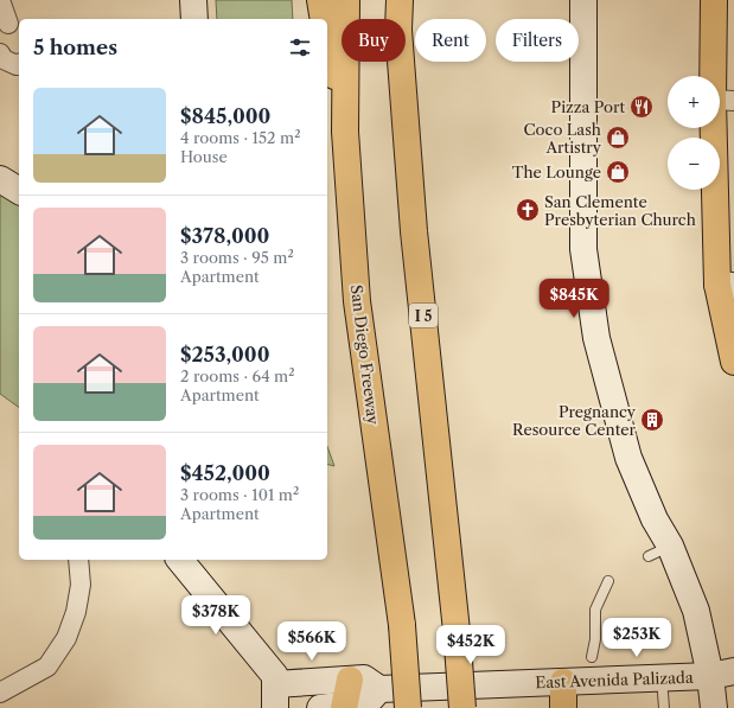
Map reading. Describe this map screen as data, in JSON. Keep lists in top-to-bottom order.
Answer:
{
  "streets": {
    "main road": ["I 5", "San Diego Freeway"],
    "street": ["East Avenida Palizada"]
  },
  "places": {
    "restaurant": ["Pizza Port"],
    "shop": ["Coco Lash Artistry", "The Lounge"],
    "church": ["San Clemente Presbyterian Church"],
    "building": ["Pregnancy Resource Center"]
  },
  "page": {
    "chip": ["Buy", "Rent", "Filters"],
    "heading": "5 homes",
    "map_buttons": ["+", "−"],
    "list": [
      {
        "name": "$845,000",
        "note": "4 rooms · 152 m² · House"
      },
      {
        "name": "$378,000",
        "note": "3 rooms · 95 m² · Apartment"
      },
      {
        "name": "$253,000",
        "note": "2 rooms · 64 m² · Apartment"
      },
      {
        "name": "$452,000",
        "note": "3 rooms · 101 m² · Apartment"
      }
    ],
    "price": [
      "$845K",
      "$378K",
      "$253K",
      "$566K",
      "$452K"
    ]
  }
}
